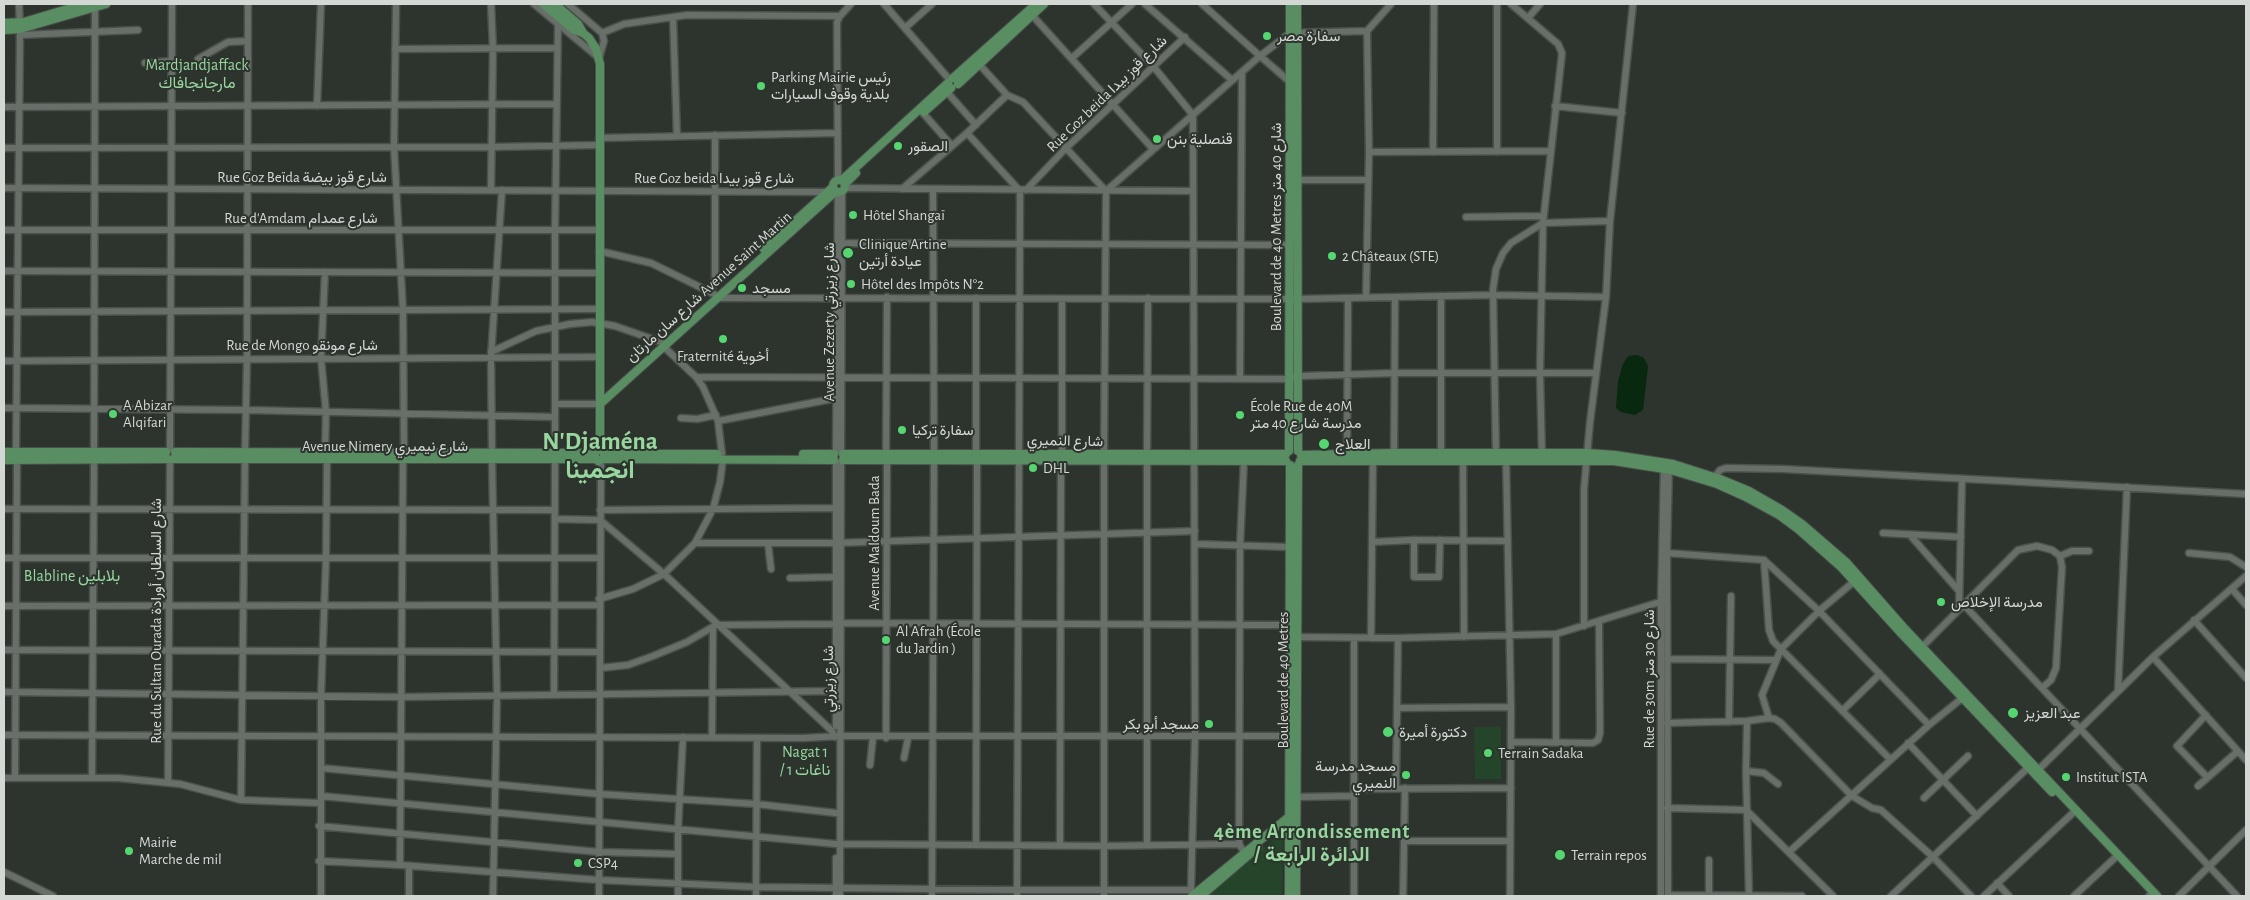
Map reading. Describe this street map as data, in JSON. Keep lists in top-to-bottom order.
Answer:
{
  "streets": {
    "main road": [
      "Boulevard de 40 Metres شارع 40 متر",
      "شارع سان مارتان Avenue Saint Martin",
      "شارع النميري",
      "Avenue Nimery شارع نيميري",
      "Boulevard de 40 Metres"
    ],
    "street": [
      "Rue Goz beida شارع قوز بيدا",
      "Rue Goz Beïda شارع قوز بيضة",
      "Rue d'Amdam شارع عمدام",
      "Avenue Zezerty شارع زيزرتي",
      "Rue de Mongo شارع مونقو",
      "Avenue Maldoum Bada",
      "Rue du Sultan Ourada شارع السلطان أورادة",
      "شارع زيزرتي",
      "Rue de 30m شارع 30 متر"
    ]
  },
  "crossings": [
    ["Rue Goz beida شارع قوز بيدا", "Rue Goz Beïda شارع قوز بيضة"],
    ["Rue Goz beida شارع قوز بيدا", "شارع سان مارتان Avenue Saint Martin"],
    ["Rue Goz beida شارع قوز بيدا", "Avenue Zezerty شارع زيزرتي"],
    ["Rue Goz Beïda شارع قوز بيضة", "Rue du Sultan Ourada شارع السلطان أورادة"],
    ["Rue d'Amdam شارع عمدام", "Rue du Sultan Ourada شارع السلطان أورادة"],
    ["Boulevard de 40 Metres شارع 40 متر", "شارع النميري"],
    ["Boulevard de 40 Metres شارع 40 متر", "Boulevard de 40 Metres"],
    ["شارع سان مارتان Avenue Saint Martin", "Avenue Zezerty شارع زيزرتي"],
    ["Avenue Zezerty شارع زيزرتي", "شارع النميري"],
    ["Avenue Zezerty شارع زيزرتي", "Avenue Nimery شارع نيميري"],
    ["Avenue Zezerty شارع زيزرتي", "شارع زيزرتي"],
    ["Rue de Mongo شارع مونقو", "Rue du Sultan Ourada شارع السلطان أورادة"],
    ["شارع النميري", "Avenue Nimery شارع نيميري"],
    ["شارع النميري", "Avenue Maldoum Bada"],
    ["شارع النميري", "شارع زيزرتي"],
    ["شارع النميري", "Boulevard de 40 Metres"],
    ["Avenue Nimery شارع نيميري", "Rue du Sultan Ourada شارع السلطان أورادة"],
    ["Avenue Nimery شارع نيميري", "شارع زيزرتي"]
  ],
  "districts": [
    "Mardjandjaffack مارجانجافاك",
    "N'Djaména انجمينا",
    "Blabline بلابلين",
    "Nagat 1 / ناغات 1",
    "4ème Arrondissement / الدائرة الرابعة"
  ],
  "places": [
    "سفارة مصر",
    "Parking Mairie رئيس بلدية وقوف السيارات",
    "قنصلية بنن",
    "الصقور",
    "Hôtel Shangaï",
    "Clinique Artine عيادة أرتين",
    "2 Châteaux (STE)",
    "Hôtel des Impôts N°2",
    "مسجد",
    "Fraternité أخوية",
    "A Abizar Alqifari",
    "École Rue de 40M مدرسة شارع 40 متر",
    "سفارة تركيا",
    "العلاج",
    "DHL",
    "مدرسة الإخلاص",
    "Al Afrah (École du Jardin )",
    "عبد العزيز",
    "مسجد أبو بكر",
    "دكتورة أميرة",
    "Terrain Sadaka",
    "مسجد مدرسة النميري",
    "Institut ISTA",
    "Mairie Marche de mil",
    "Terrain repos",
    "CSP4"
  ]
}
